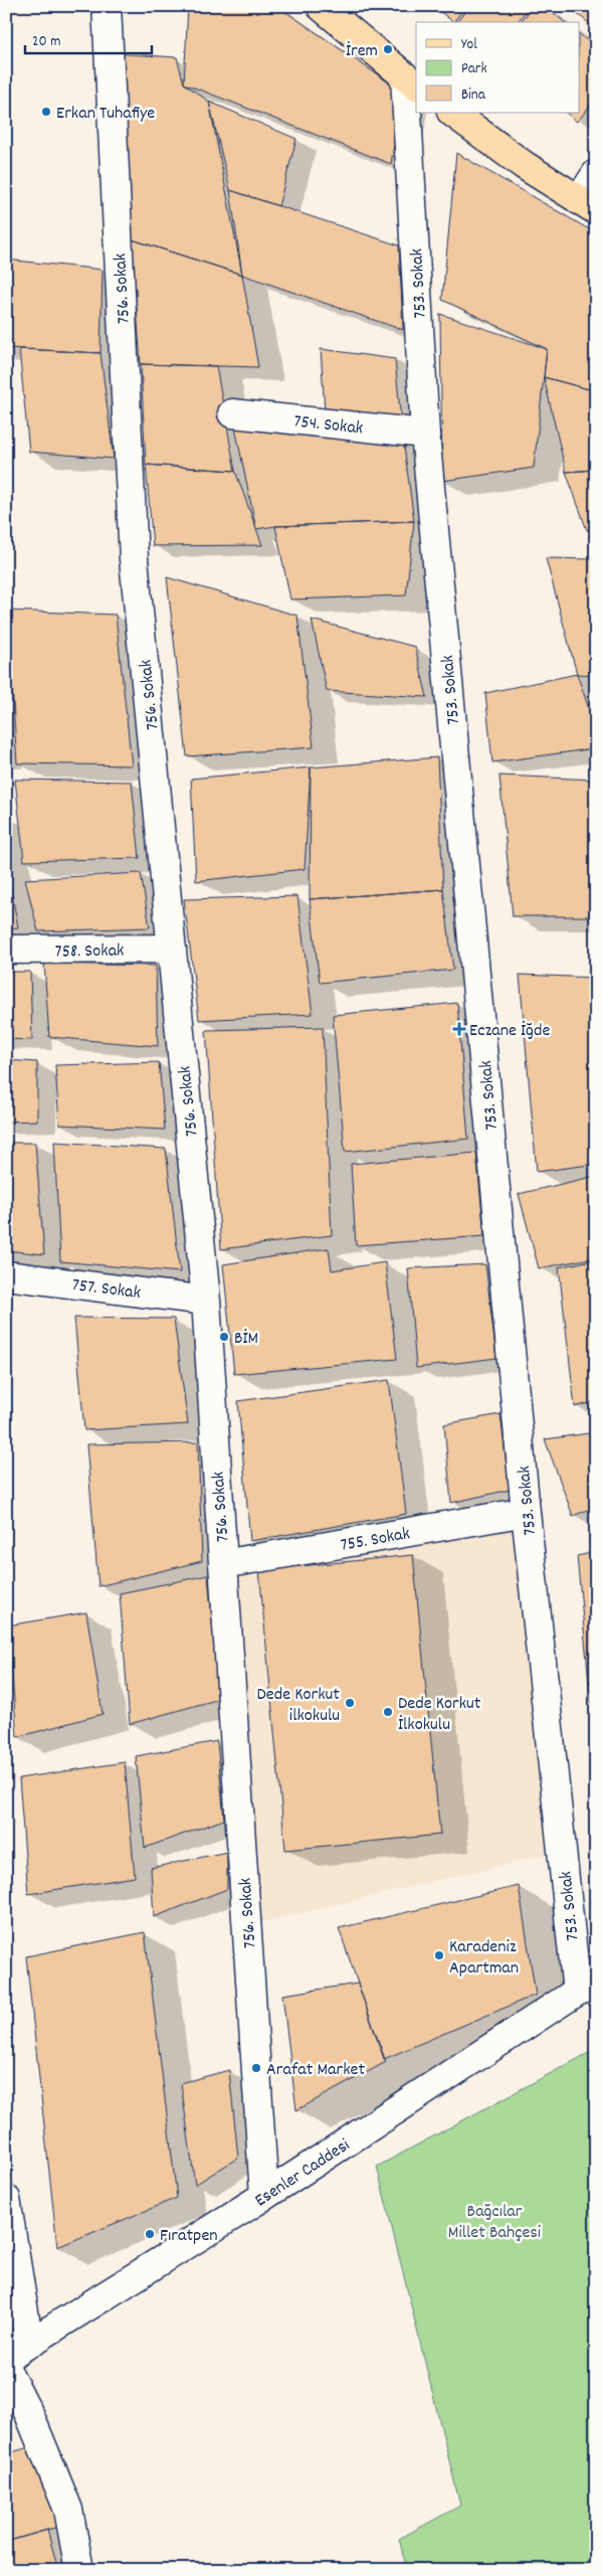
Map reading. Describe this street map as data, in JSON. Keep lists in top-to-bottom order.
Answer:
{
  "streets": {
    "street": [
      "753. Sokak",
      "756. Sokak",
      "754. Sokak",
      "758. Sokak",
      "757. Sokak",
      "755. Sokak",
      "Esenler Caddesi"
    ]
  },
  "crossings": [
    ["753. Sokak", "754. Sokak"],
    ["753. Sokak", "755. Sokak"],
    ["753. Sokak", "Esenler Caddesi"],
    ["756. Sokak", "758. Sokak"],
    ["756. Sokak", "757. Sokak"],
    ["756. Sokak", "755. Sokak"],
    ["756. Sokak", "Esenler Caddesi"]
  ],
  "parks": ["Bağcılar Millet Bahçesi"],
  "places": {
    "other": [
      "İrem",
      "Erkan Tuhafiye",
      "BİM",
      "Dede Korkut ilkokulu",
      "Dede Korkut İlkokulu",
      "Karadeniz Apartman",
      "Arafat Market",
      "Fıratpen"
    ],
    "health": ["Eczane İğde"]
  },
  "legend": ["Yol", "Park", "Bina"],
  "scale_bar": "20 m"
}
